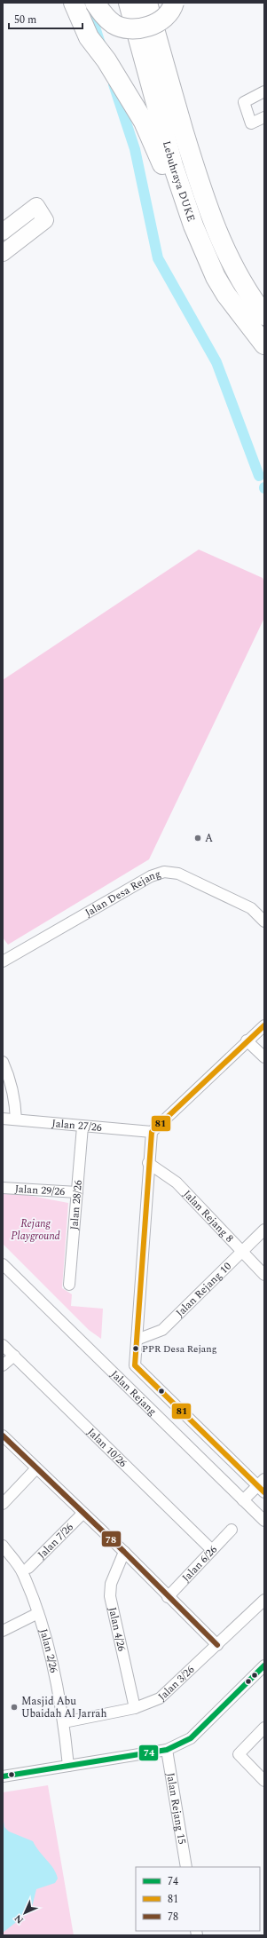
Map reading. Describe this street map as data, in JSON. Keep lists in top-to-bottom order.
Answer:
{
  "streets": {
    "highway": ["Lebuhraya DUKE"],
    "street": [
      "Jalan Desa Rejang",
      "Jalan 27/26",
      "Jalan 29/26",
      "Jalan 28/26",
      "Jalan Rejang 8",
      "Jalan Rejang 10",
      "Jalan Rejang",
      "Jalan 10/26",
      "Jalan 7/26",
      "Jalan 6/26",
      "Jalan 4/26",
      "Jalan 2/26",
      "Jalan 3/26",
      "Jalan Rejang 15"
    ]
  },
  "crossings": [
    ["Jalan 27/26", "Jalan 28/26"],
    ["Jalan 29/26", "Jalan 28/26"],
    ["Jalan Rejang 8", "Jalan Rejang 10"],
    ["Jalan 10/26", "Jalan 6/26"],
    ["Jalan 4/26", "Jalan 3/26"],
    ["Jalan 2/26", "Jalan 3/26"]
  ],
  "parks": ["Rejang Playground"],
  "places": ["A", "PPR Desa Rejang", "Masjid Abu Ubaidah Al Jarrah"],
  "lines": ["transit line 81", "transit line 78", "transit line 74"],
  "legend": ["74", "81", "78"],
  "scale_bar": "50 m",
  "north": "bottom left"
}
